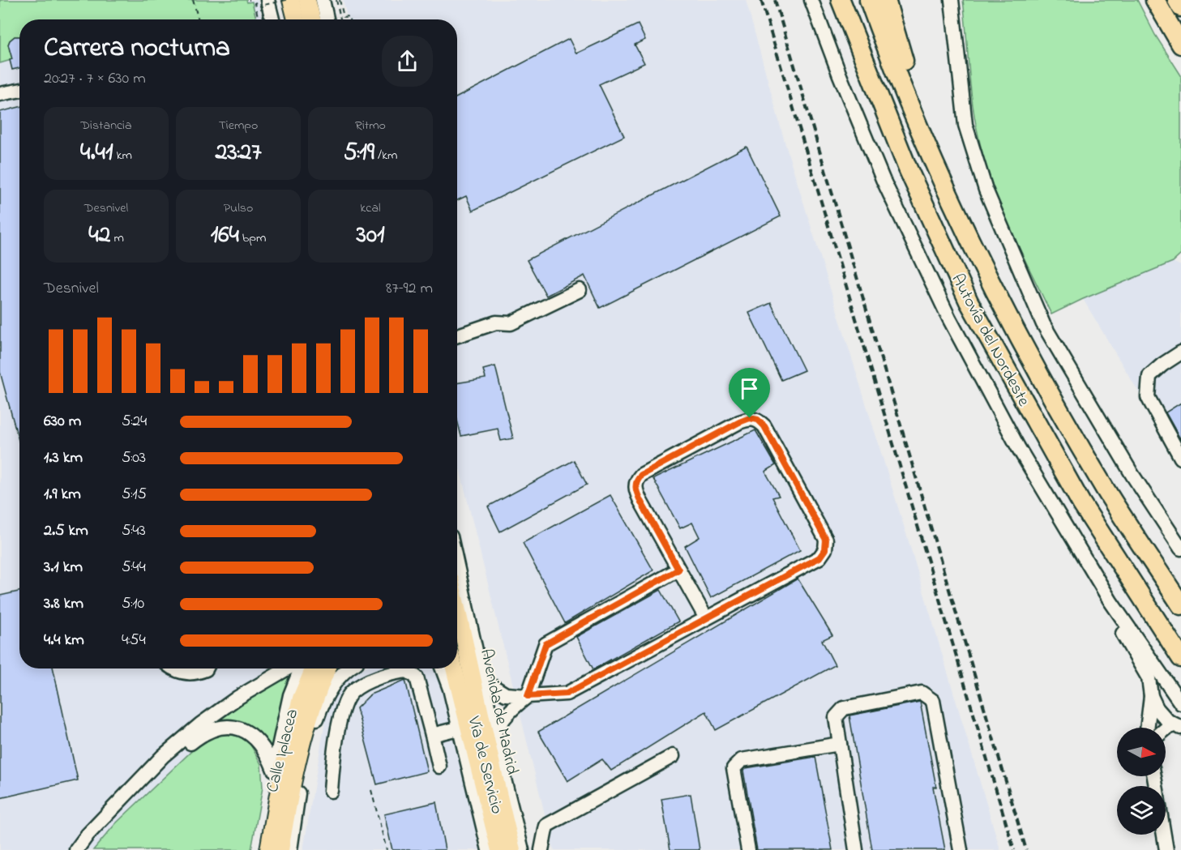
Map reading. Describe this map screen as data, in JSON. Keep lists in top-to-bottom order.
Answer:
{
  "streets": {
    "highway": ["Autovía del Nordeste"],
    "main road": ["Avenida de Madrid", "Calle Iplacea"],
    "street": ["Vía de Servicio"]
  },
  "north": "right",
  "page": {
    "heading": ["Carrera nocturna", "20:27 · 7 × 630 m"],
    "stats": [
      ["Distancia", "4.41 km"],
      ["Tiempo", "23:27"],
      ["Ritmo", "5:19 /km"],
      ["Desnivel", "42 m"],
      ["Pulso", "164 bpm"],
      ["kcal", "301"]
    ],
    "chart": ["Desnivel", "87–92 m"],
    "list": [
      {
        "name": "630 m",
        "note": "5:24"
      },
      {
        "name": "1.3 km",
        "note": "5:03"
      },
      {
        "name": "1.9 km",
        "note": "5:15"
      },
      {
        "name": "2.5 km",
        "note": "5:43"
      },
      {
        "name": "3.1 km",
        "note": "5:44"
      },
      {
        "name": "3.8 km",
        "note": "5:10"
      },
      {
        "name": "4.4 km",
        "note": "4:54"
      }
    ]
  }
}
